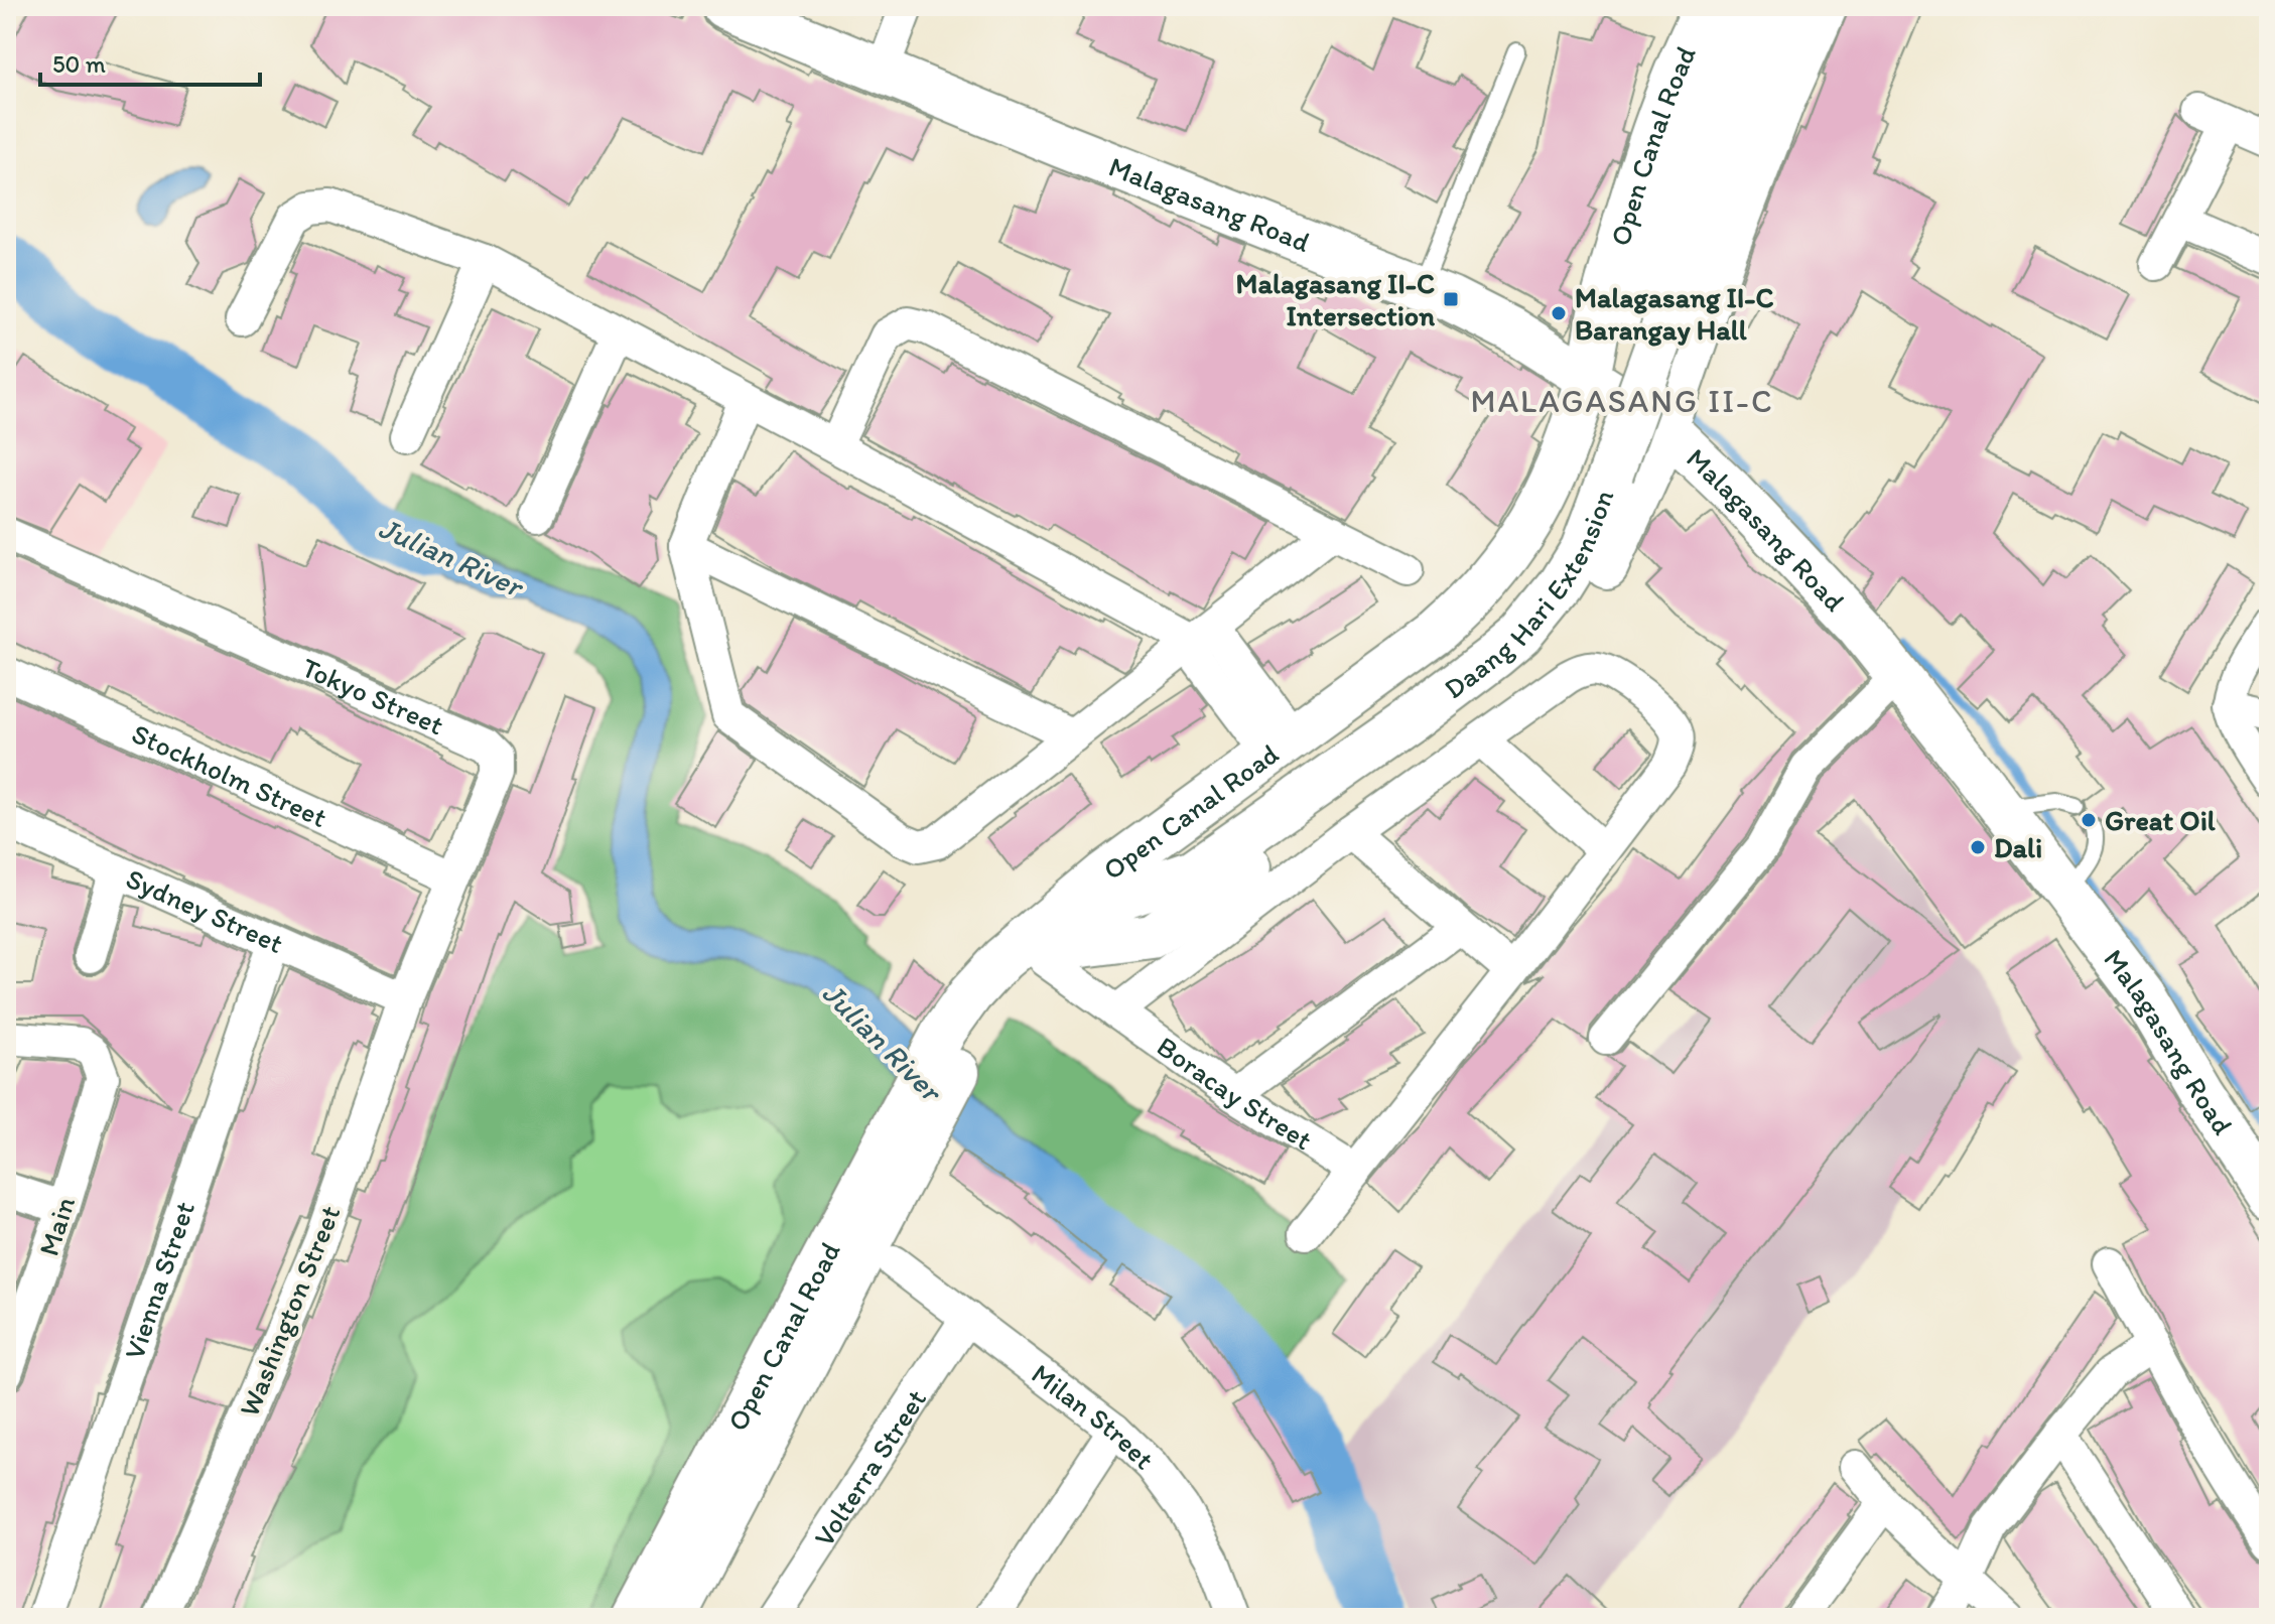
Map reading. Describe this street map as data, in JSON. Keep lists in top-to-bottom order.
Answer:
{
  "streets": {
    "main road": ["Open Canal Road", "Malagasang Road", "Daang Hari Extension"],
    "street": [
      "Tokyo Street",
      "Stockholm Street",
      "Sydney Street",
      "Boracay Street",
      "Main",
      "Vienna Street",
      "Washington Street",
      "Milan Street",
      "Volterra Street"
    ]
  },
  "crossings": [
    ["Open Canal Road", "Malagasang Road"],
    ["Open Canal Road", "Daang Hari Extension"],
    ["Daang Hari Extension", "Boracay Street"],
    ["Tokyo Street", "Stockholm Street"],
    ["Tokyo Street", "Sydney Street"],
    ["Tokyo Street", "Washington Street"],
    ["Sydney Street", "Vienna Street"],
    ["Sydney Street", "Washington Street"],
    ["Milan Street", "Volterra Street"]
  ],
  "districts": ["MALAGASANG II-C"],
  "water": ["Julian River"],
  "places": {
    "transit": ["Malagasang II-C Intersection"],
    "other": ["Malagasang II-C Barangay Hall", "Great Oil", "Dali"]
  },
  "scale_bar": "50 m"
}
